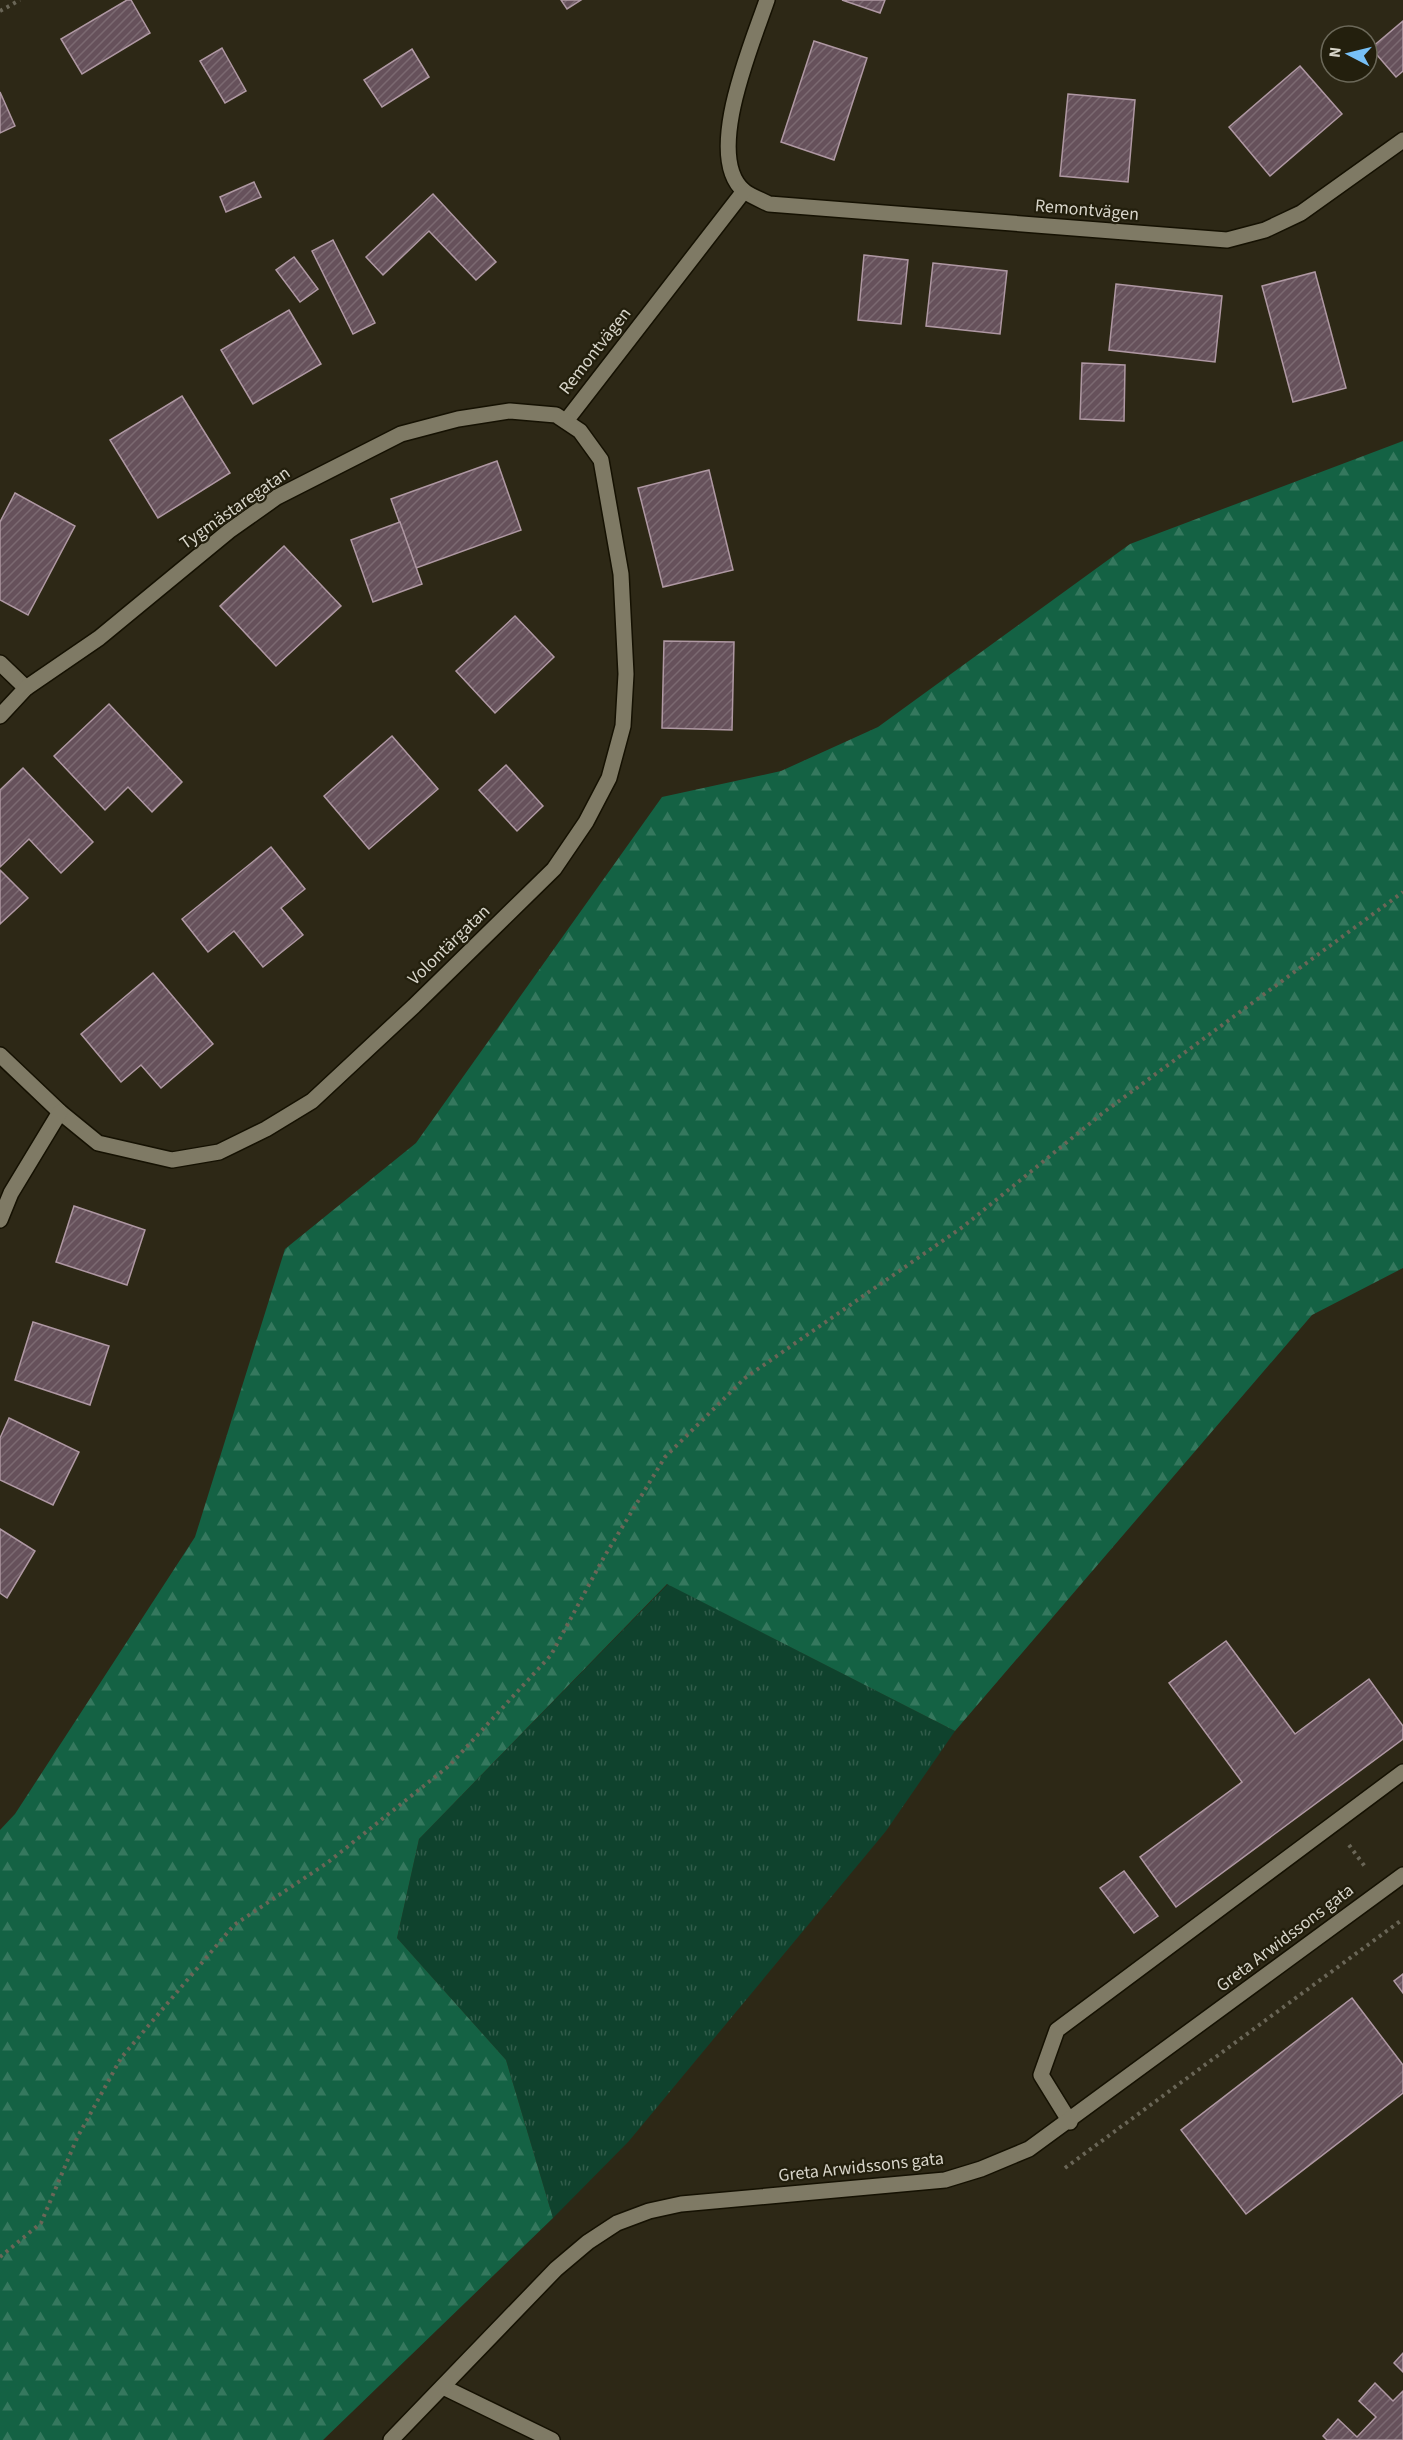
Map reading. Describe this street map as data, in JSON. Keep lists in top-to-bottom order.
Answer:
{
  "streets": {
    "street": [
      "Remontvägen",
      "Tygmästaregatan",
      "Volontärgatan",
      "Greta Arwidssons gata"
    ]
  },
  "crossings": [
    ["Remontvägen", "Tygmästaregatan"],
    ["Remontvägen", "Volontärgatan"],
    ["Tygmästaregatan", "Volontärgatan"]
  ],
  "north": "left"
}
